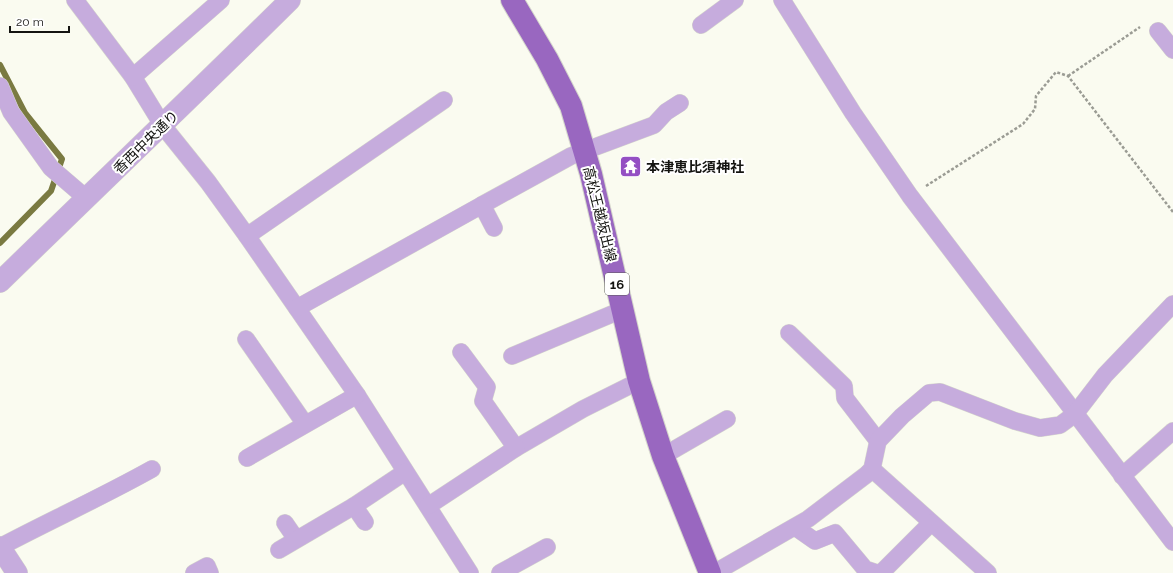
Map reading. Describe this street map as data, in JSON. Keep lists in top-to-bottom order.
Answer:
{
  "streets": {
    "main road": ["高松王越坂出線", "16"],
    "street": ["香西中央通り"]
  },
  "places": {
    "temple": ["本津恵比須神社"]
  },
  "scale_bar": "20 m"
}
